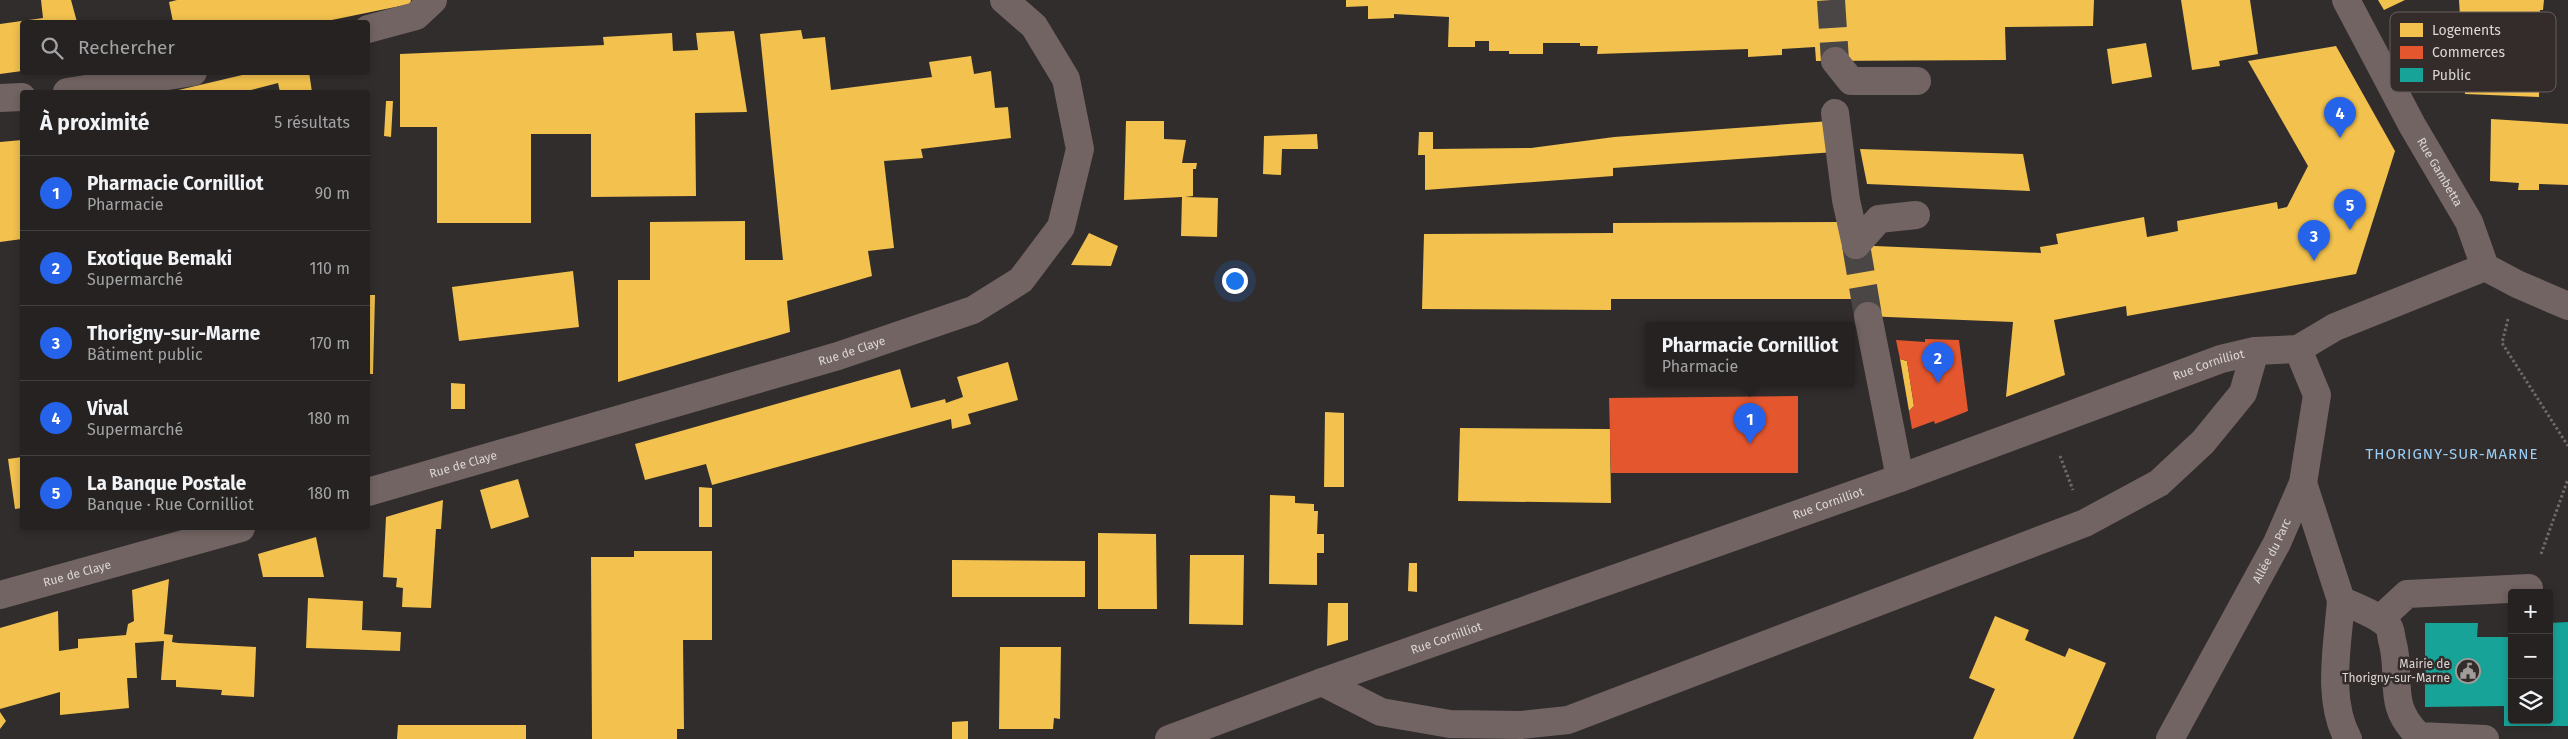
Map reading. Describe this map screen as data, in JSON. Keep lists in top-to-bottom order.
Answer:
{
  "streets": {
    "street": [
      "Rue Gambetta",
      "Rue de Claye",
      "Rue Cornilliot",
      "Allée du Parc"
    ]
  },
  "crossings": [
    ["Rue Gambetta", "Rue Cornilliot"],
    ["Rue Cornilliot", "Allée du Parc"]
  ],
  "districts": ["THORIGNY-SUR-MARNE"],
  "places": {
    "public building": ["Mairie de Thorigny-sur-Marne"]
  },
  "legend": ["Logements", "Commerces", "Public"],
  "page": {
    "search": "Rechercher",
    "heading": ["À proximité", "5 résultats"],
    "pins": [
      "4",
      "5",
      "3",
      "2",
      "1"
    ],
    "list": [
      {
        "mark": "1",
        "name": "Pharmacie Cornilliot",
        "note": "Pharmacie",
        "value": "90 m"
      },
      {
        "mark": "2",
        "name": "Exotique Bemaki",
        "note": "Supermarché",
        "value": "110 m"
      },
      {
        "mark": "3",
        "name": "Thorigny-sur-Marne",
        "note": "Bâtiment public",
        "value": "170 m"
      },
      {
        "mark": "4",
        "name": "Vival",
        "note": "Supermarché",
        "value": "180 m"
      },
      {
        "mark": "5",
        "name": "La Banque Postale",
        "note": "Banque · Rue Cornilliot",
        "value": "180 m"
      }
    ],
    "popup": ["Pharmacie Cornilliot", "Pharmacie"],
    "map_buttons": ["+", "−"]
  }
}
